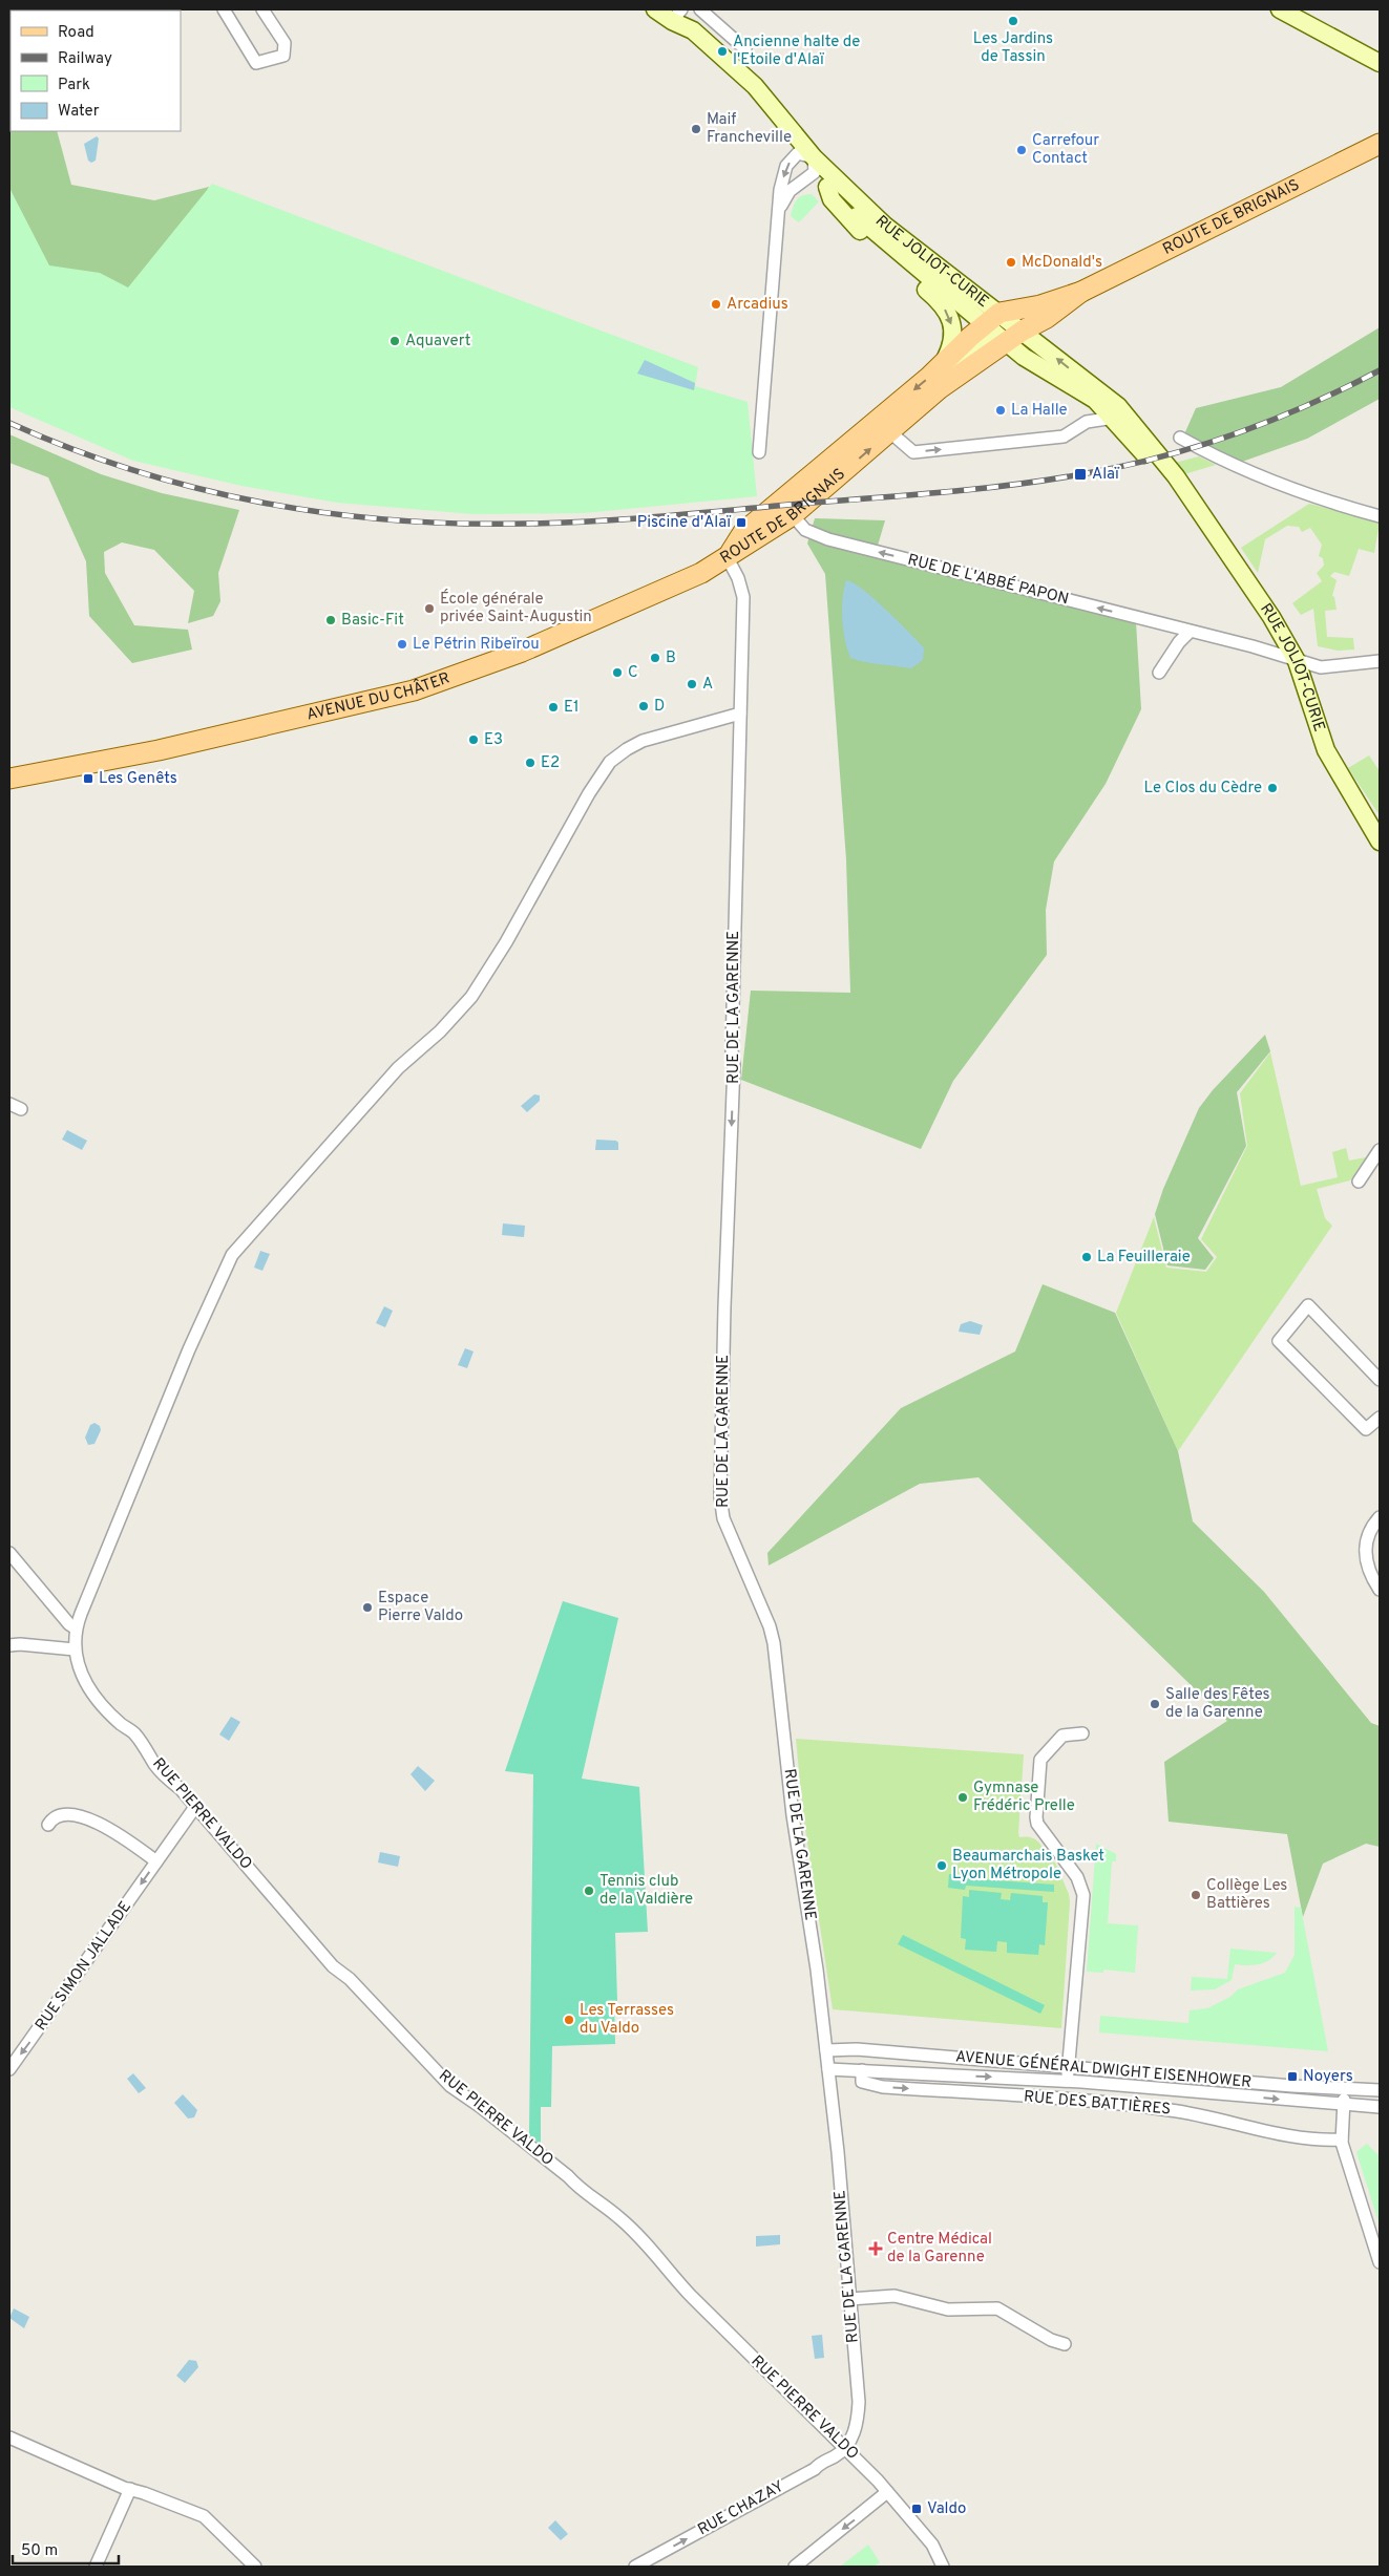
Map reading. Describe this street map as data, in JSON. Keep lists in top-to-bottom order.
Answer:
{
  "streets": {
    "main road": ["ROUTE DE BRIGNAIS", "RUE JOLIOT-CURIE", "AVENUE DU CHÂTER"],
    "street": [
      "RUE DE L'ABBÉ PAPON",
      "RUE DE LA GARENNE",
      "RUE PIERRE VALDO",
      "RUE SIMON JALLADE",
      "AVENUE GÉNÉRAL DWIGHT EISENHOWER",
      "RUE DES BATTIÈRES",
      "RUE CHAZAY"
    ]
  },
  "crossings": [
    ["ROUTE DE BRIGNAIS", "RUE JOLIOT-CURIE"],
    ["ROUTE DE BRIGNAIS", "RUE DE L'ABBÉ PAPON"],
    ["ROUTE DE BRIGNAIS", "AVENUE DU CHÂTER"],
    ["ROUTE DE BRIGNAIS", "RUE DE LA GARENNE"],
    ["RUE JOLIOT-CURIE", "RUE DE L'ABBÉ PAPON"],
    ["AVENUE DU CHÂTER", "RUE DE LA GARENNE"],
    ["RUE DE LA GARENNE", "RUE PIERRE VALDO"],
    ["RUE DE LA GARENNE", "AVENUE GÉNÉRAL DWIGHT EISENHOWER"],
    ["RUE DE LA GARENNE", "RUE CHAZAY"],
    ["RUE PIERRE VALDO", "RUE SIMON JALLADE"],
    ["RUE PIERRE VALDO", "RUE CHAZAY"],
    ["AVENUE GÉNÉRAL DWIGHT EISENHOWER", "RUE DES BATTIÈRES"]
  ],
  "one_way": [
    "RUE DE L'ABBÉ PAPON",
    "RUE DE LA GARENNE",
    "RUE SIMON JALLADE",
    "RUE DES BATTIÈRES"
  ],
  "places": {
    "other": [
      "Les Jardins de Tassin",
      "Ancienne halte de l'Etoile d'Alaï",
      "Maif Francheville",
      "Carrefour Contact",
      "McDonald's",
      "Arcadius",
      "Aquavert",
      "La Halle",
      "École générale privée Saint-Augustin",
      "Basic-Fit",
      "Le Pétrin Ribeïrou",
      "B",
      "C",
      "A",
      "D",
      "E1",
      "E3",
      "E2",
      "Le Clos du Cèdre",
      "La Feuilleraie",
      "Espace Pierre Valdo",
      "Salle des Fêtes de la Garenne",
      "Gymnase Frédéric Prelle",
      "Beaumarchais Basket Lyon Métropole",
      "Tennis club de la Valdière",
      "Collège Les Battières",
      "Les Terrasses du Valdo"
    ],
    "transit": [
      "Alaï",
      "Piscine d'Alaï",
      "Les Genêts",
      "Noyers",
      "Valdo"
    ],
    "health": ["Centre Médical de la Garenne"]
  },
  "legend": [
    "Road",
    "Railway",
    "Park",
    "Water"
  ],
  "scale_bar": "50 m"
}
